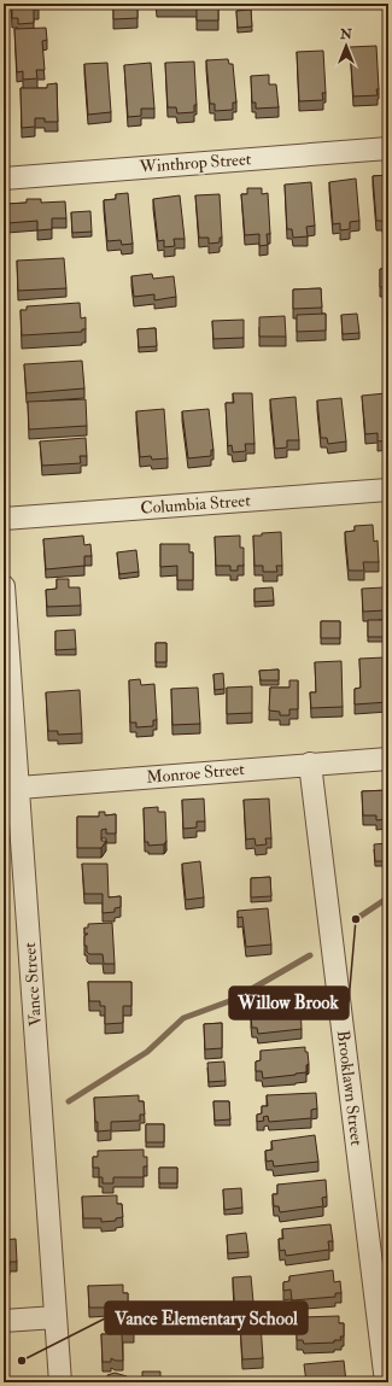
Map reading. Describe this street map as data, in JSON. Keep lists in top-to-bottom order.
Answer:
{
  "streets": {
    "street": [
      "Winthrop Street",
      "Columbia Street",
      "Monroe Street",
      "Vance Street",
      "Brooklawn Street"
    ]
  },
  "crossings": [
    ["Monroe Street", "Vance Street"],
    ["Monroe Street", "Brooklawn Street"]
  ],
  "places": ["Willow Brook", "Vance Elementary School"],
  "north": "top"
}
